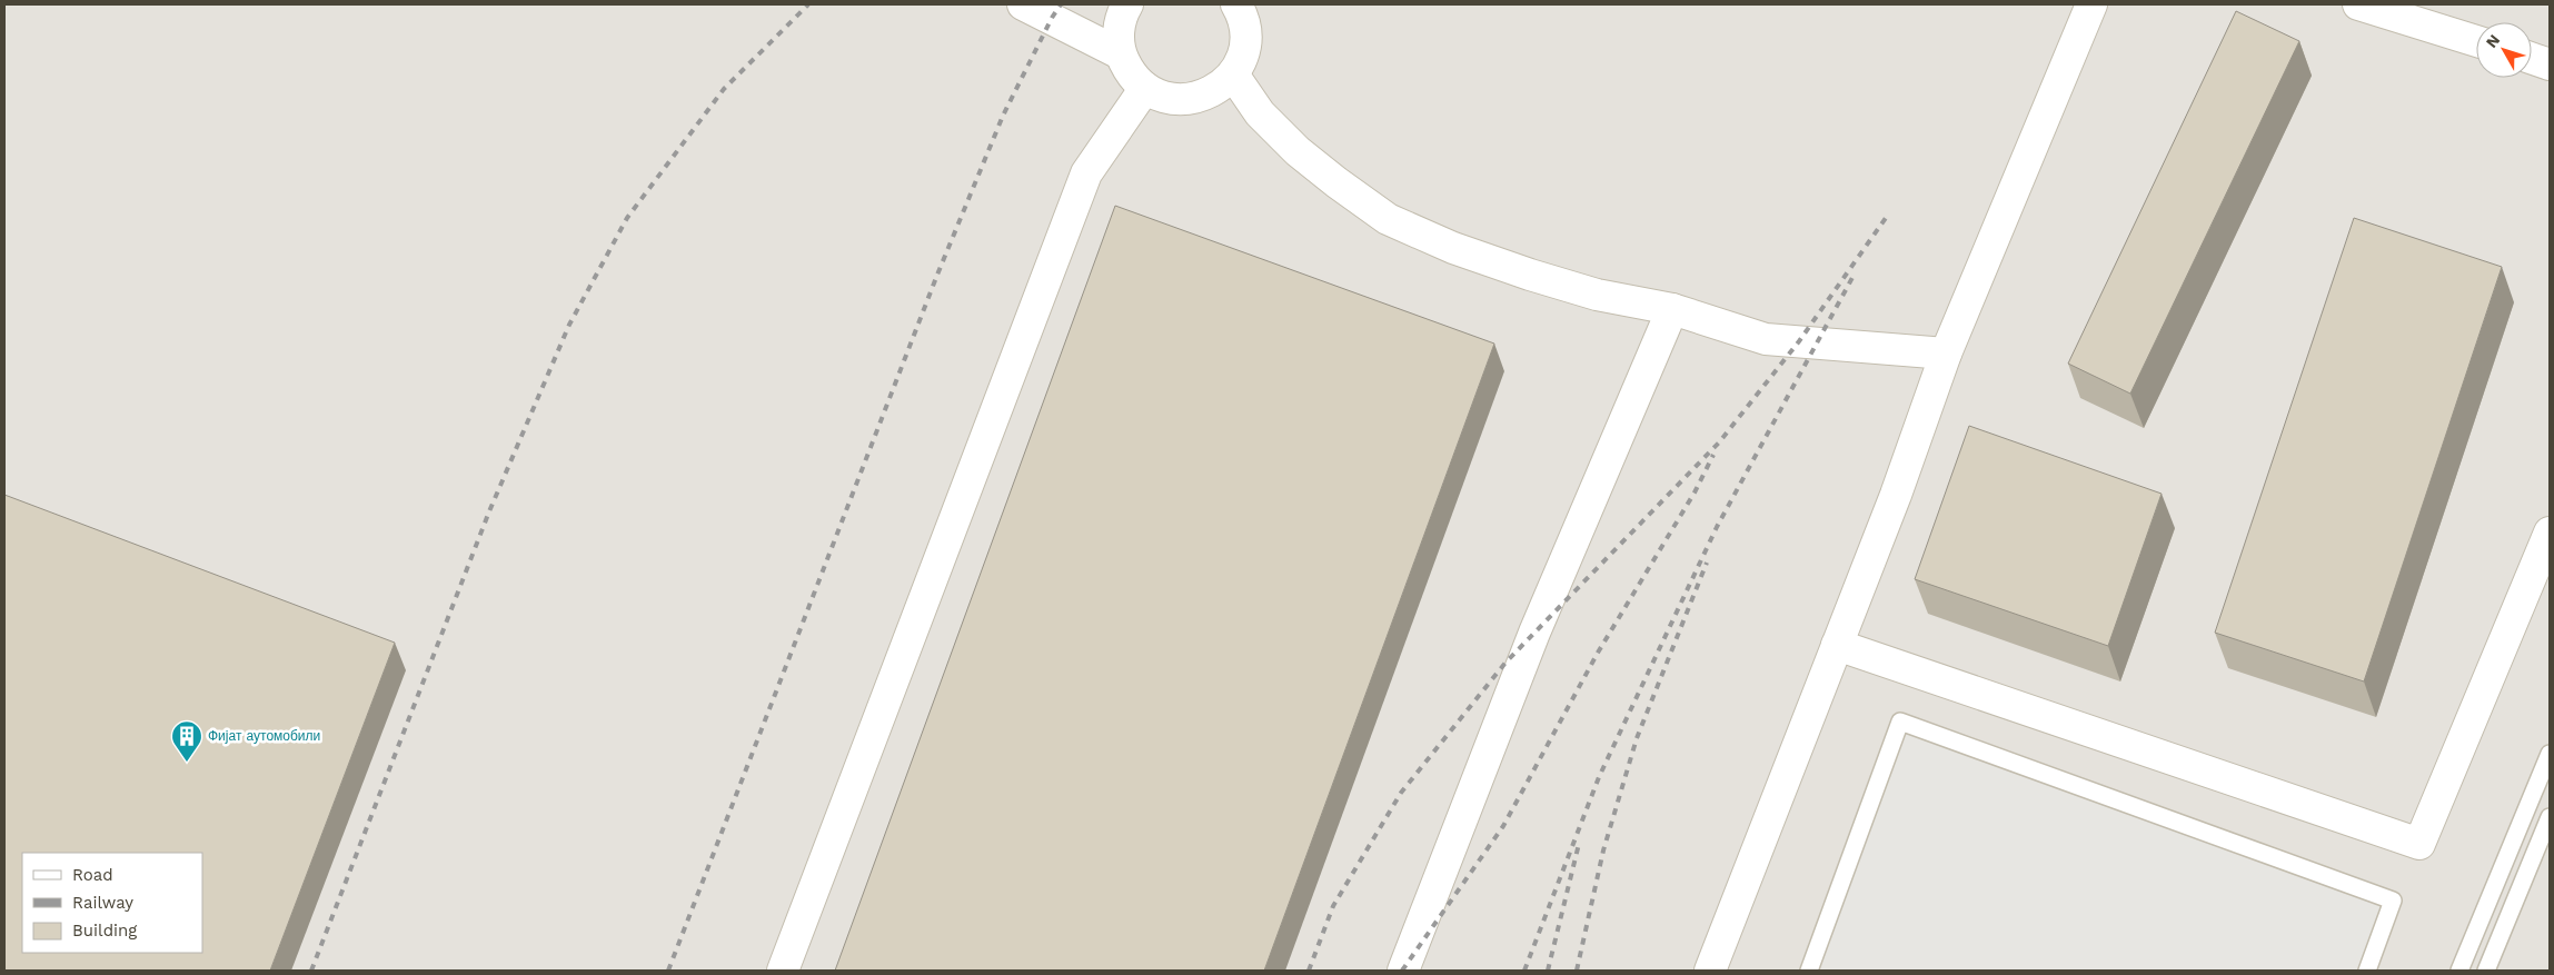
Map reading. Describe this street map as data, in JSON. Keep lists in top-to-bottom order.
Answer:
{
  "places": {
    "building": ["Фијат аутомобили"]
  },
  "legend": ["Road", "Railway", "Building"],
  "north": "top left"
}
